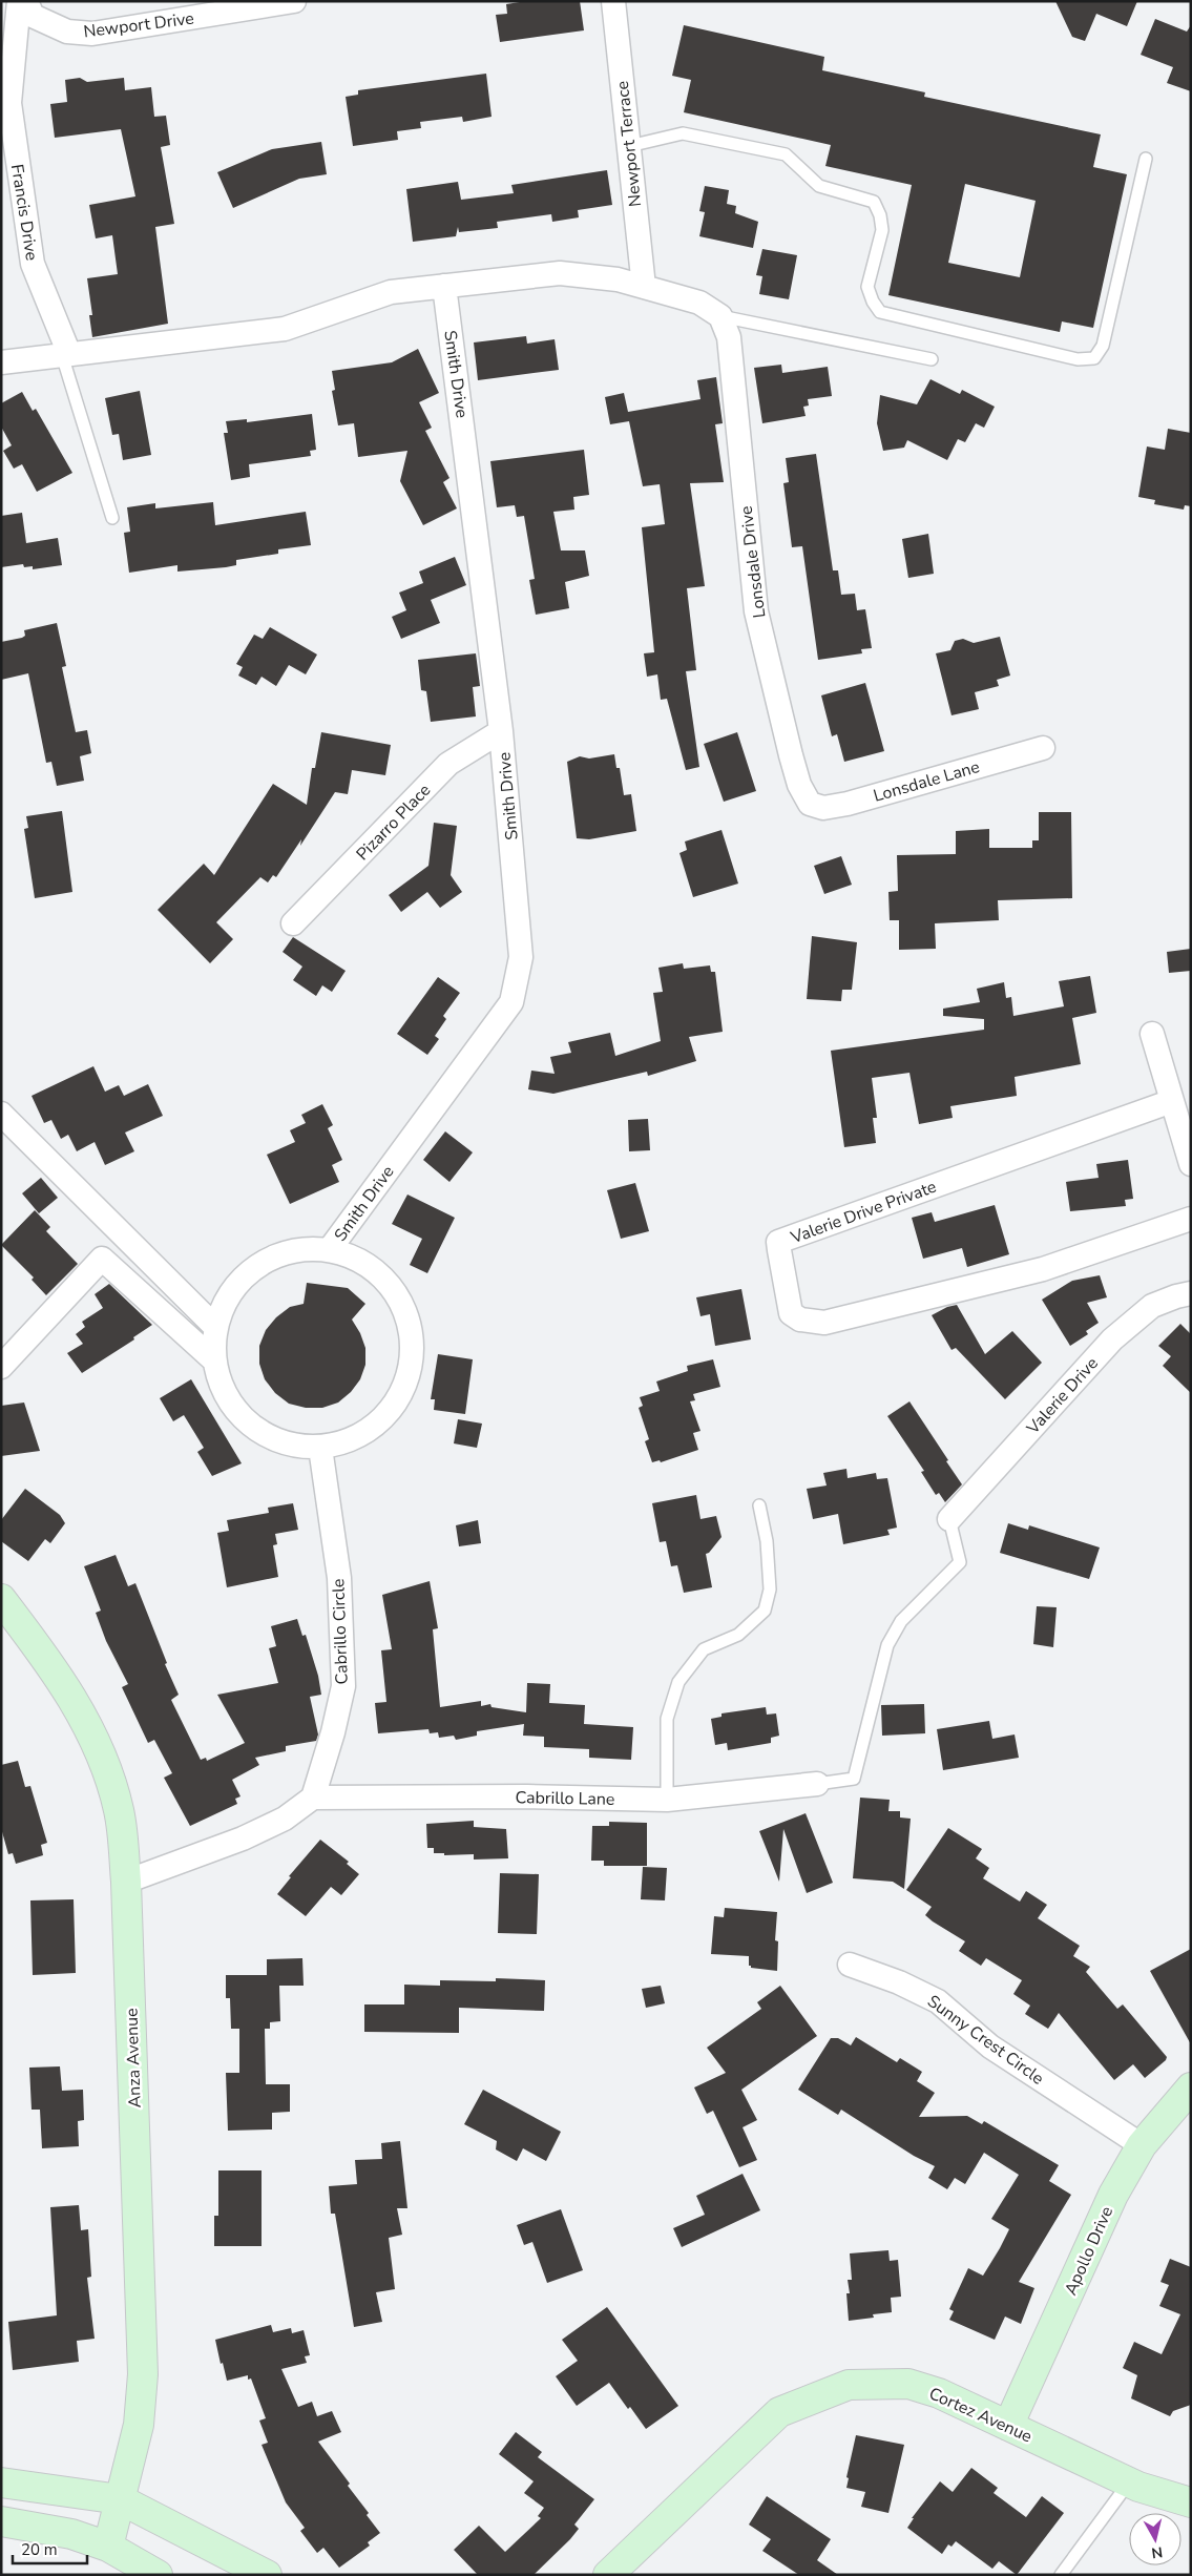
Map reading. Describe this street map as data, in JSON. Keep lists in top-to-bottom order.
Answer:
{
  "streets": {
    "street": [
      "Newport Drive",
      "Newport Terrace",
      "Francis Drive",
      "Smith Drive",
      "Lonsdale Drive",
      "Lonsdale Lane",
      "Pizarro Place",
      "Valerie Drive Private",
      "Valerie Drive",
      "Cabrillo Circle",
      "Cabrillo Lane",
      "Sunny Crest Circle",
      "Anza Avenue",
      "Apollo Drive",
      "Cortez Avenue"
    ]
  },
  "crossings": [
    ["Smith Drive", "Pizarro Place"],
    ["Lonsdale Drive", "Lonsdale Lane"],
    ["Cabrillo Circle", "Cabrillo Lane"],
    ["Sunny Crest Circle", "Apollo Drive"],
    ["Apollo Drive", "Cortez Avenue"]
  ],
  "scale_bar": "20 m",
  "north": "bottom"
}
